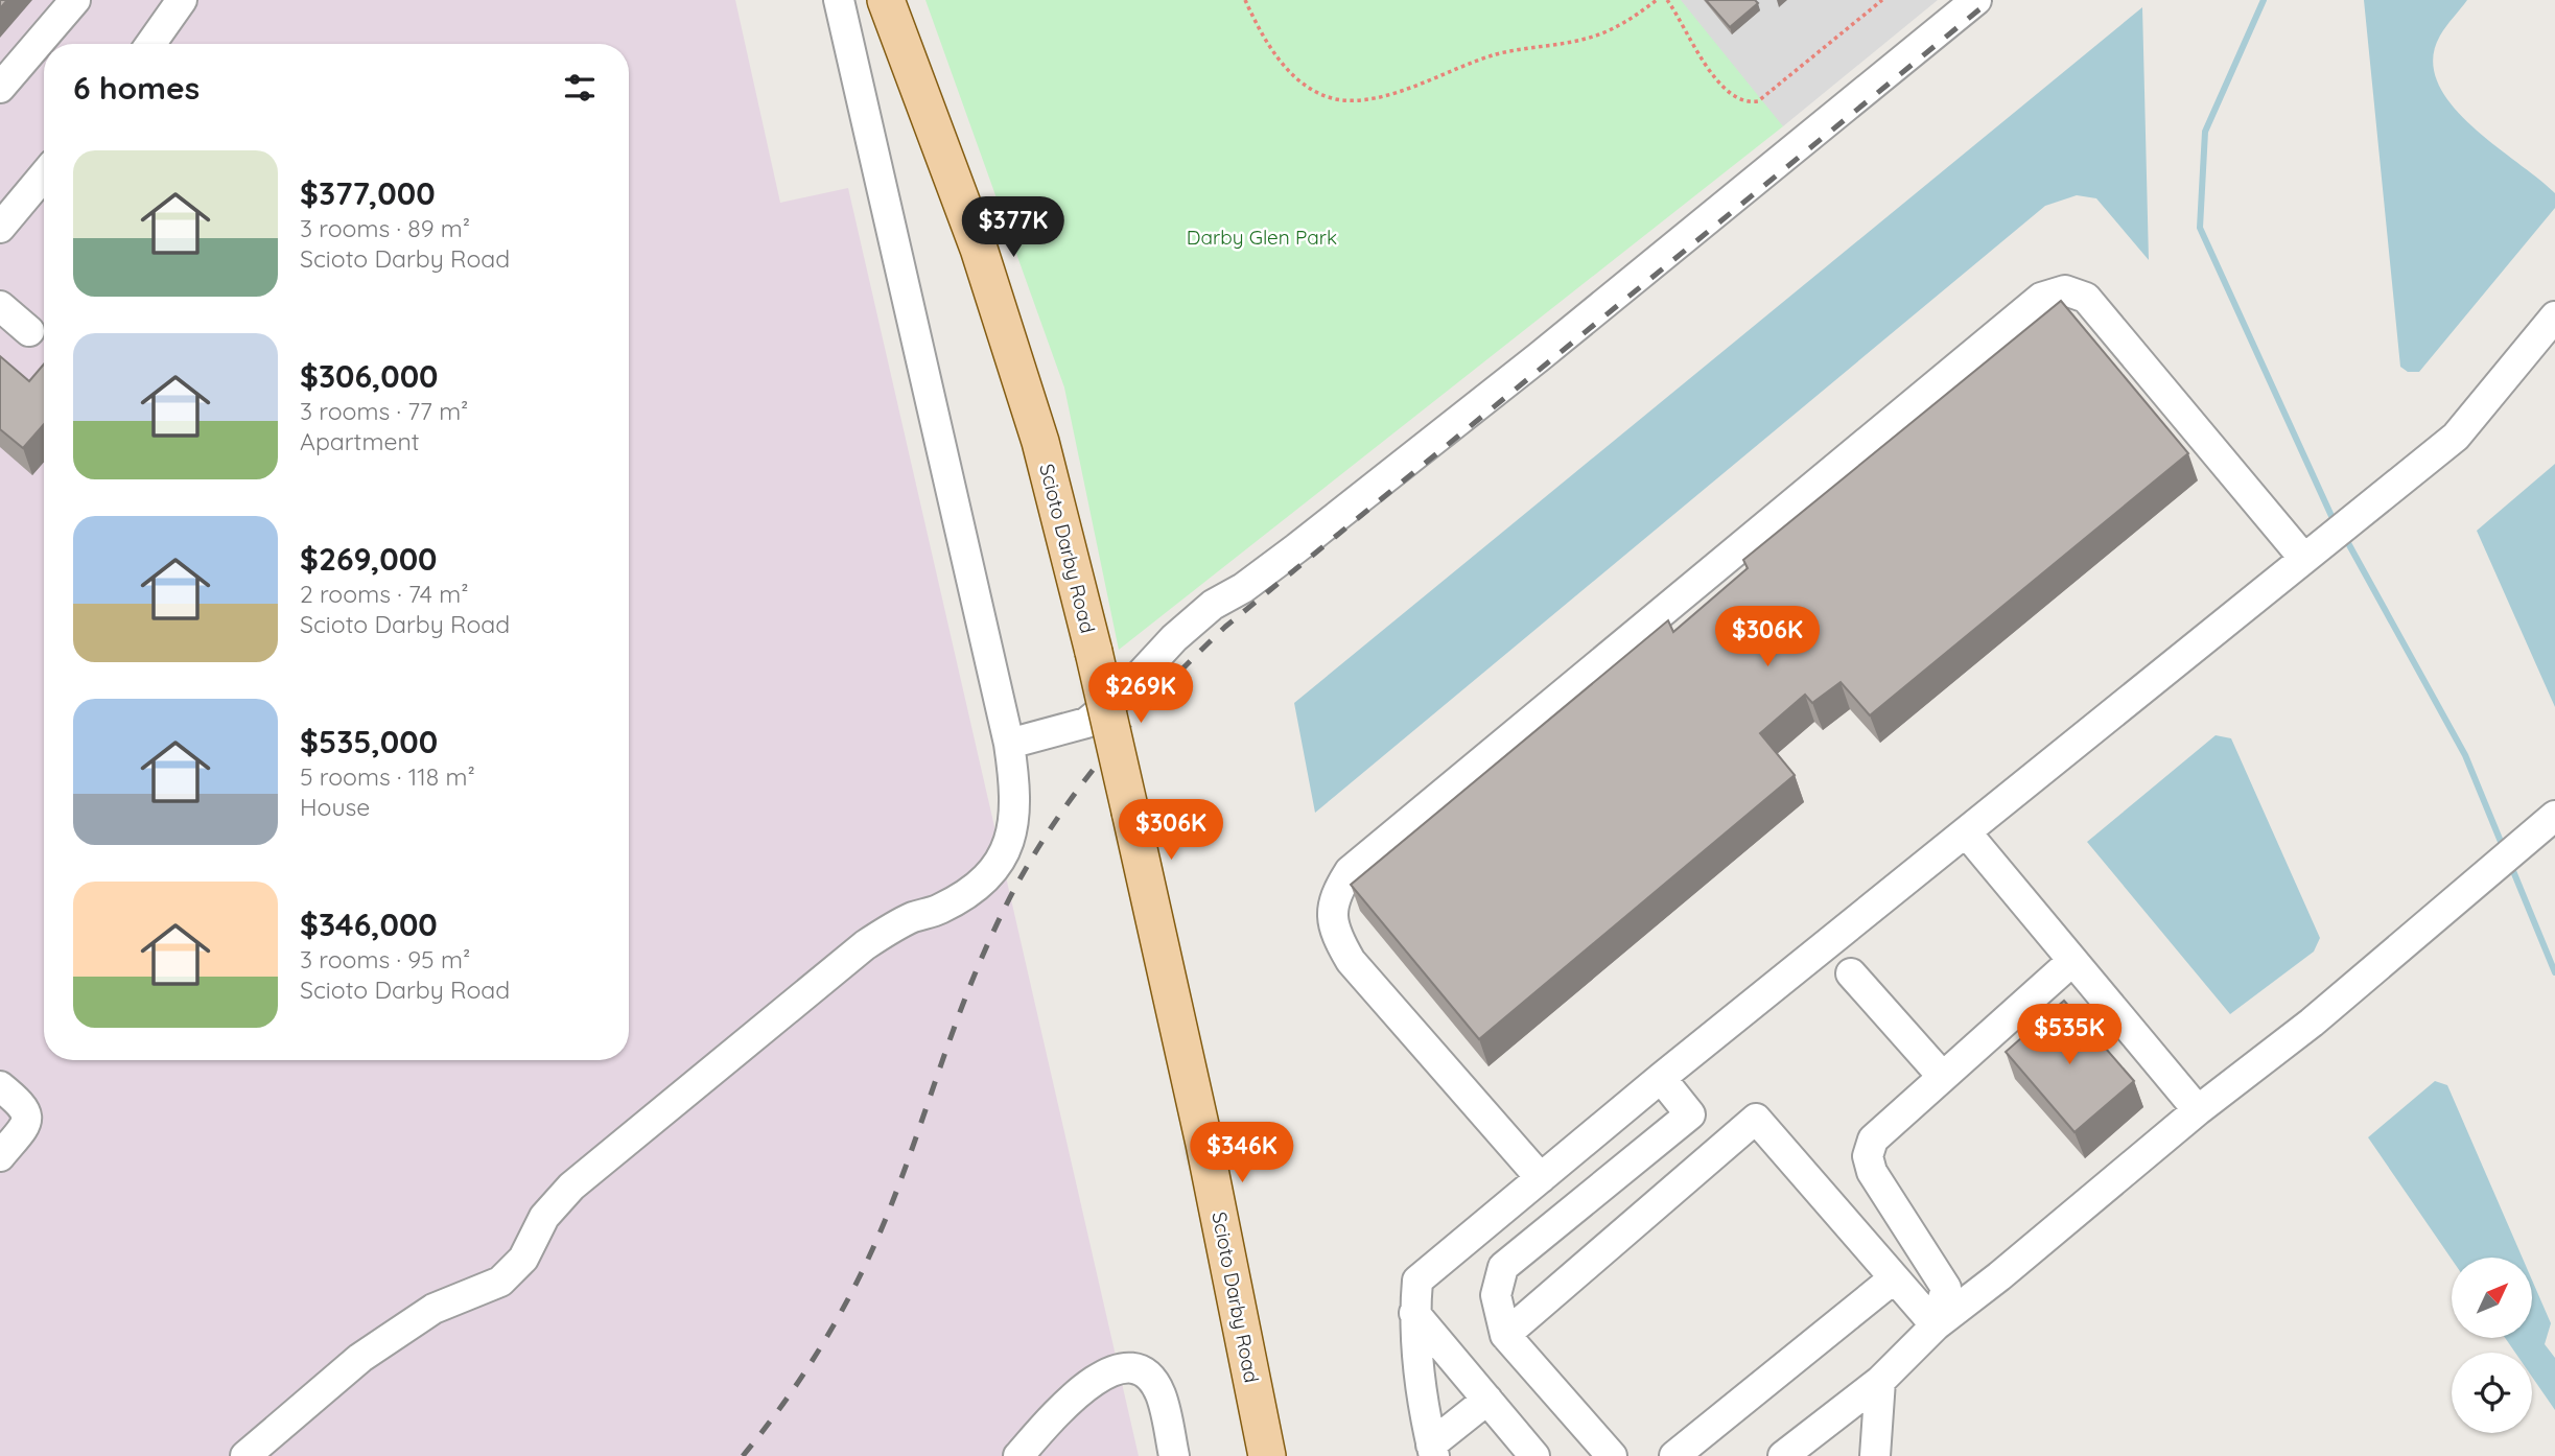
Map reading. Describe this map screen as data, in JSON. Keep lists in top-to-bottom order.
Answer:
{
  "streets": {
    "main road": ["Scioto Darby Road"]
  },
  "parks": ["Darby Glen Park"],
  "north": "top right",
  "page": {
    "heading": "6 homes",
    "list": [
      {
        "name": "$377,000",
        "note": "3 rooms · 89 m² · Scioto Darby Road"
      },
      {
        "name": "$306,000",
        "note": "3 rooms · 77 m² · Apartment"
      },
      {
        "name": "$269,000",
        "note": "2 rooms · 74 m² · Scioto Darby Road"
      },
      {
        "name": "$535,000",
        "note": "5 rooms · 118 m² · House"
      },
      {
        "name": "$346,000",
        "note": "3 rooms · 95 m² · Scioto Darby Road"
      }
    ],
    "price": [
      "$377K",
      "$306K",
      "$269K",
      "$306K",
      "$535K",
      "$346K"
    ]
  }
}
